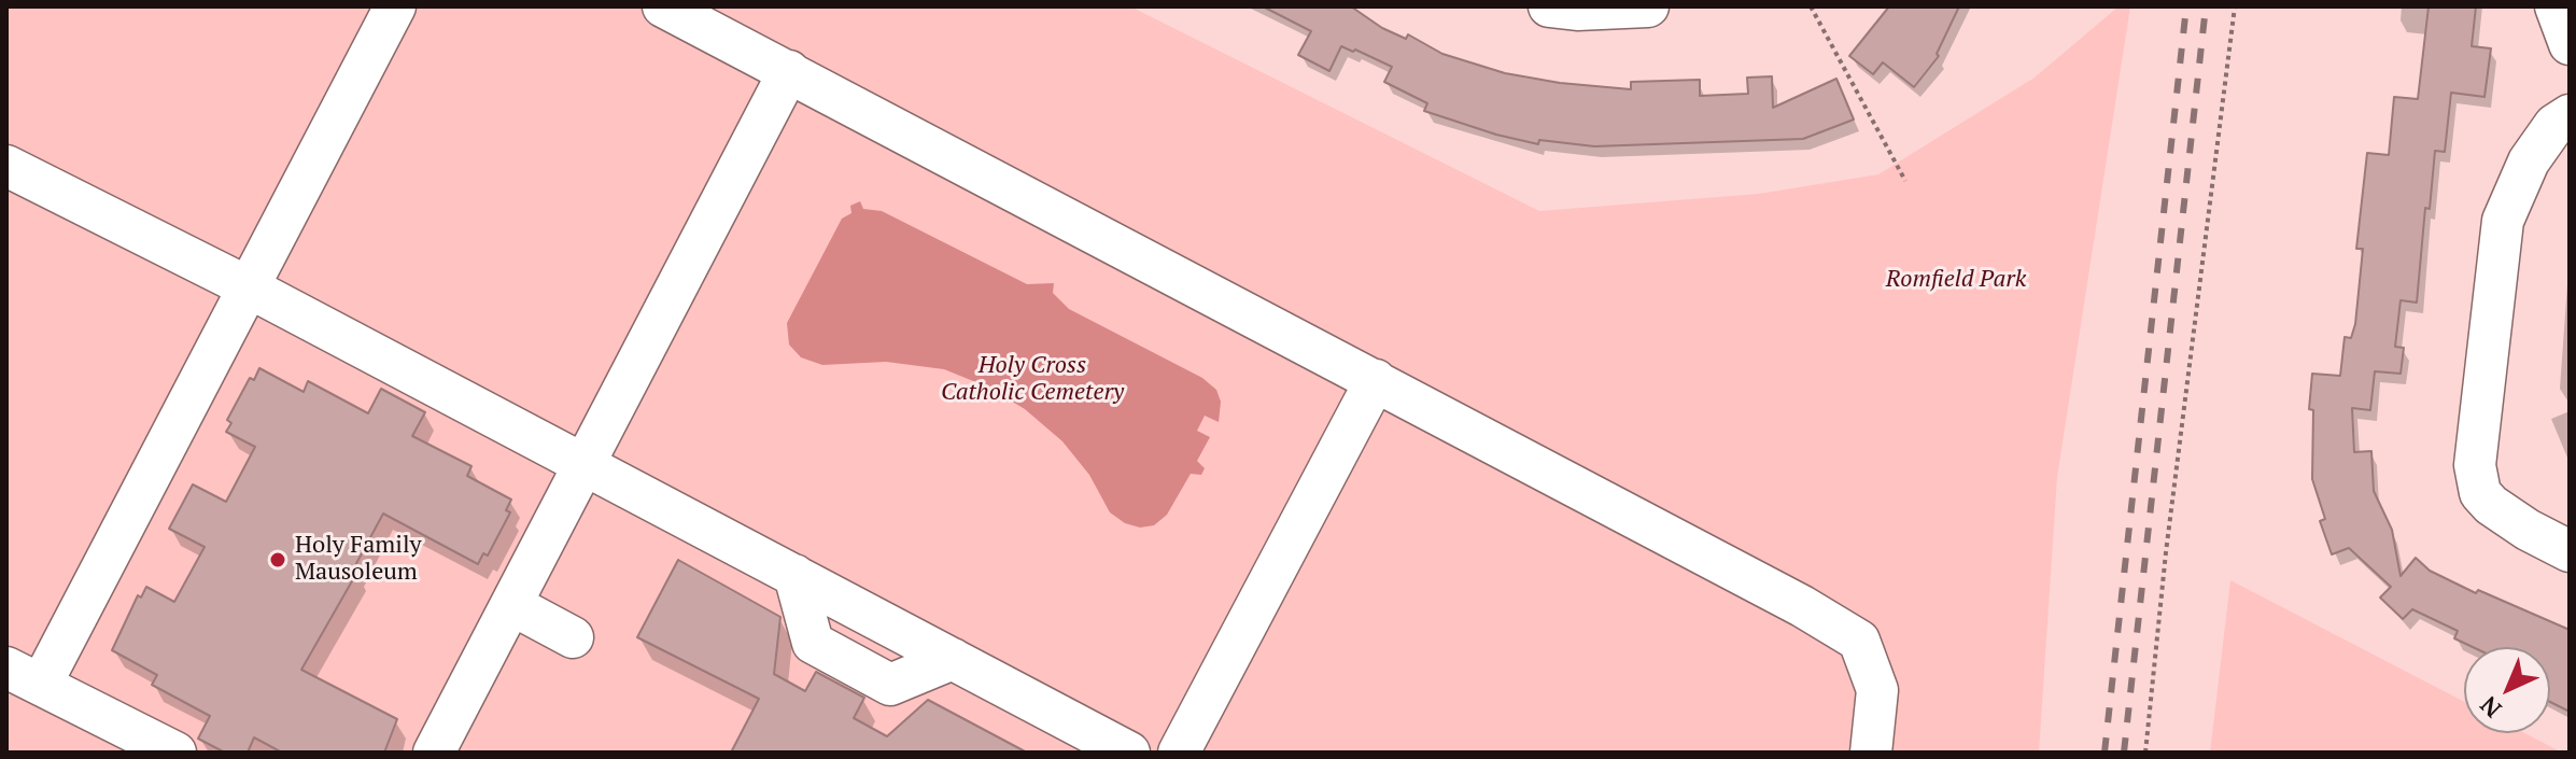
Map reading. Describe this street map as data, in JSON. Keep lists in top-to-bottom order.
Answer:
{
  "parks": ["Romfield Park", "Holy Cross Catholic Cemetery"],
  "places": ["Holy Family Mausoleum"],
  "north": "bottom left"
}
